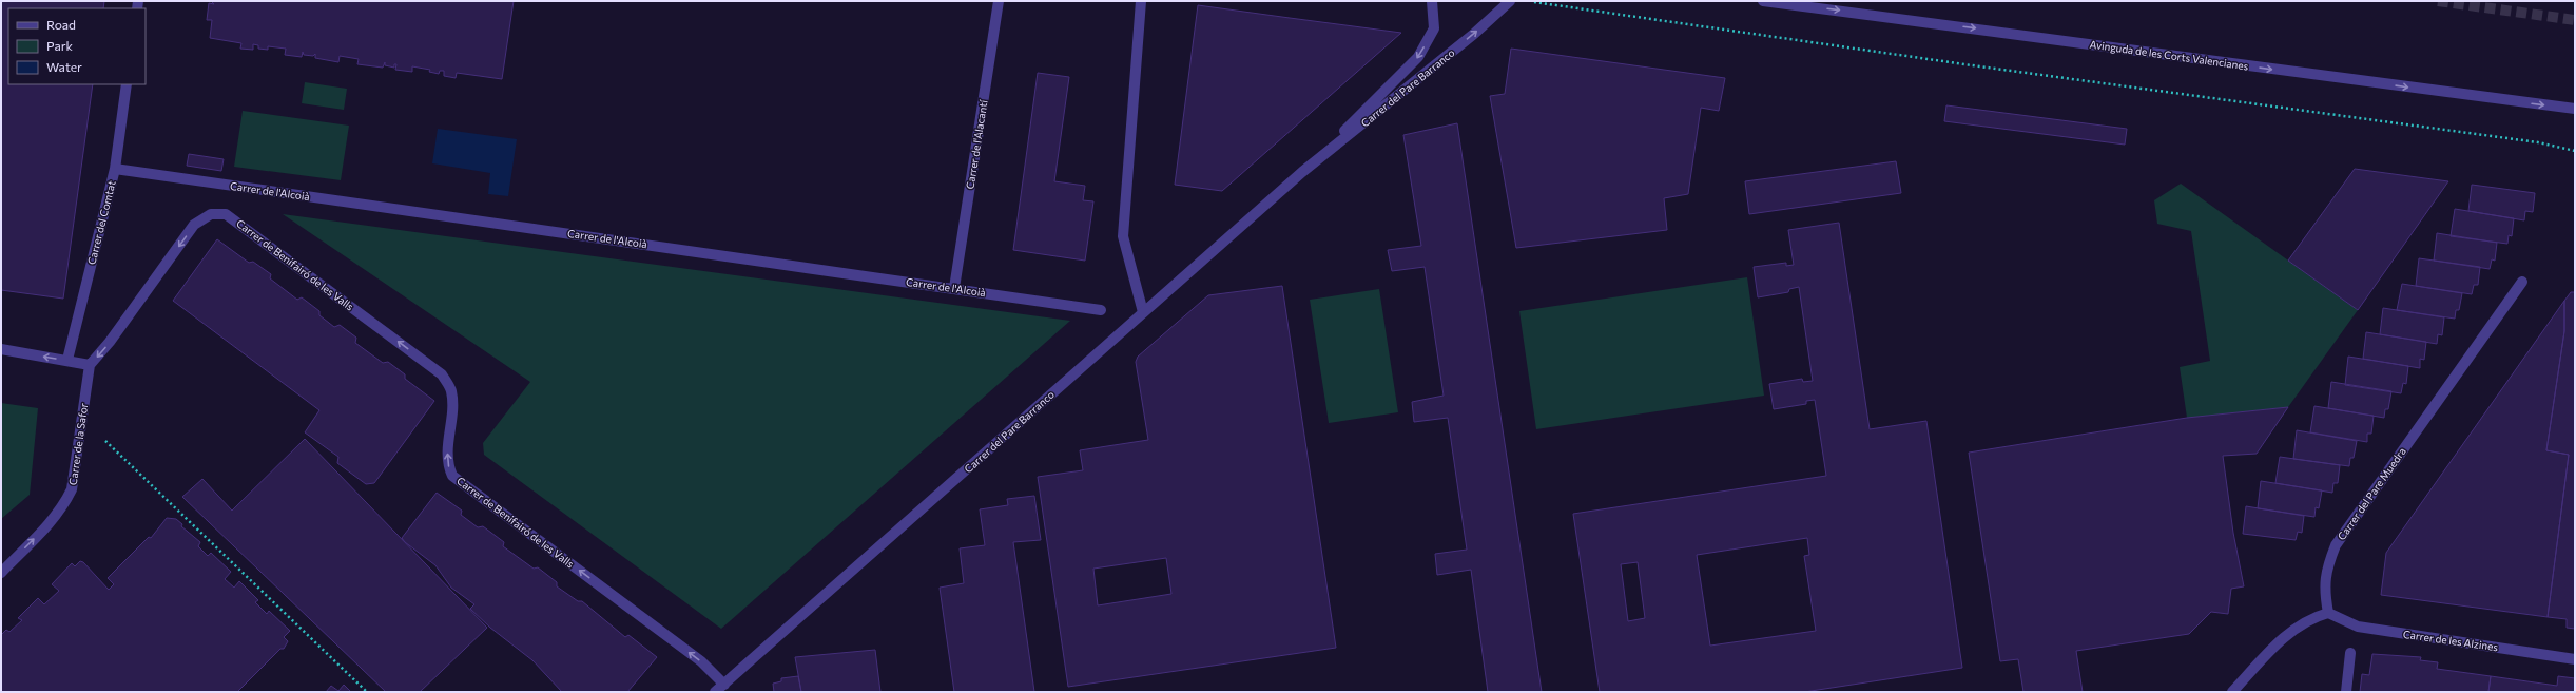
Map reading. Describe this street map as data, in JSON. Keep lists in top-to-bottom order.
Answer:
{
  "streets": {
    "street": [
      "Avinguda de les Corts Valencianes",
      "Carrer del Pare Barranco",
      "Carrer de l'Alacantí",
      "Carrer de l'Alcoià",
      "Carrer del Comtat",
      "Carrer de Benifairó de les Valls",
      "Carrer de la Safor",
      "Carrer del Pare Muedra",
      "Carrer de les Alzines"
    ]
  },
  "crossings": [
    ["Carrer del Pare Barranco", "Carrer de Benifairó de les Valls"],
    ["Carrer de l'Alacantí", "Carrer de l'Alcoià"],
    ["Carrer de l'Alcoià", "Carrer del Comtat"],
    ["Carrer de Benifairó de les Valls", "Carrer de la Safor"],
    ["Carrer del Pare Muedra", "Carrer de les Alzines"]
  ],
  "one_way": ["Avinguda de les Corts Valencianes", "Carrer de la Safor"],
  "legend": ["Road", "Park", "Water"]
}
